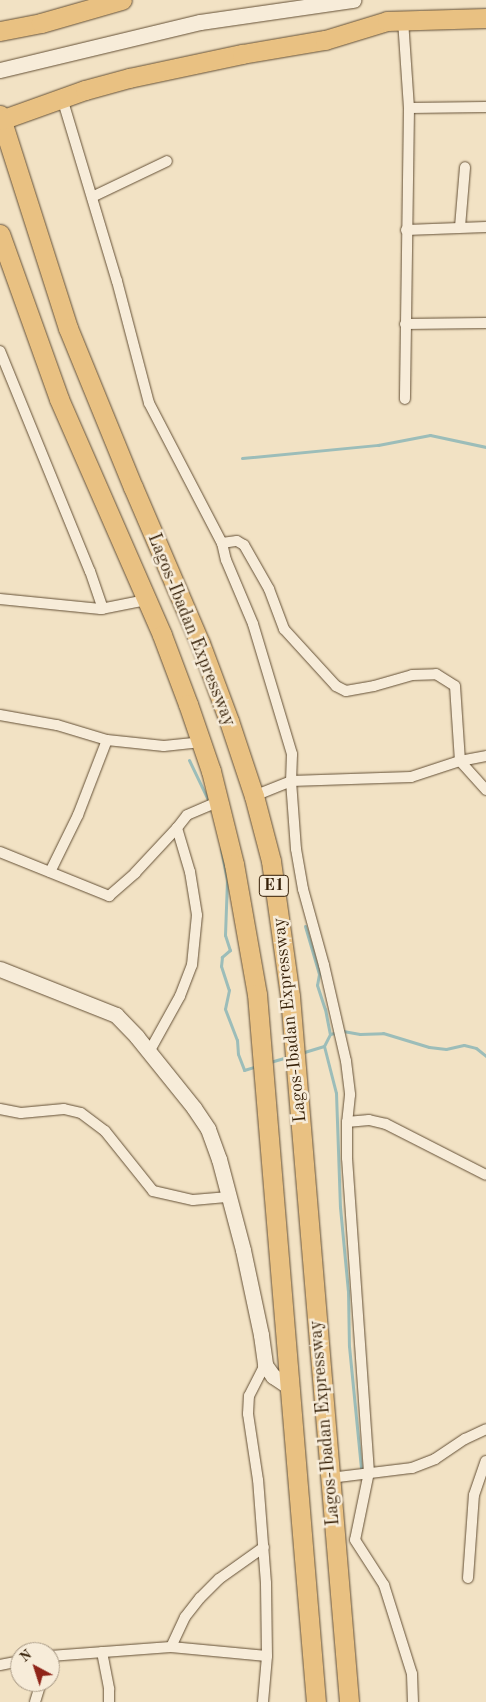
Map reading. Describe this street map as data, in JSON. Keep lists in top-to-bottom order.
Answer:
{
  "streets": {
    "highway": ["Lagos-Ibadan Expressway", "E1"]
  },
  "north": "top left"
}
